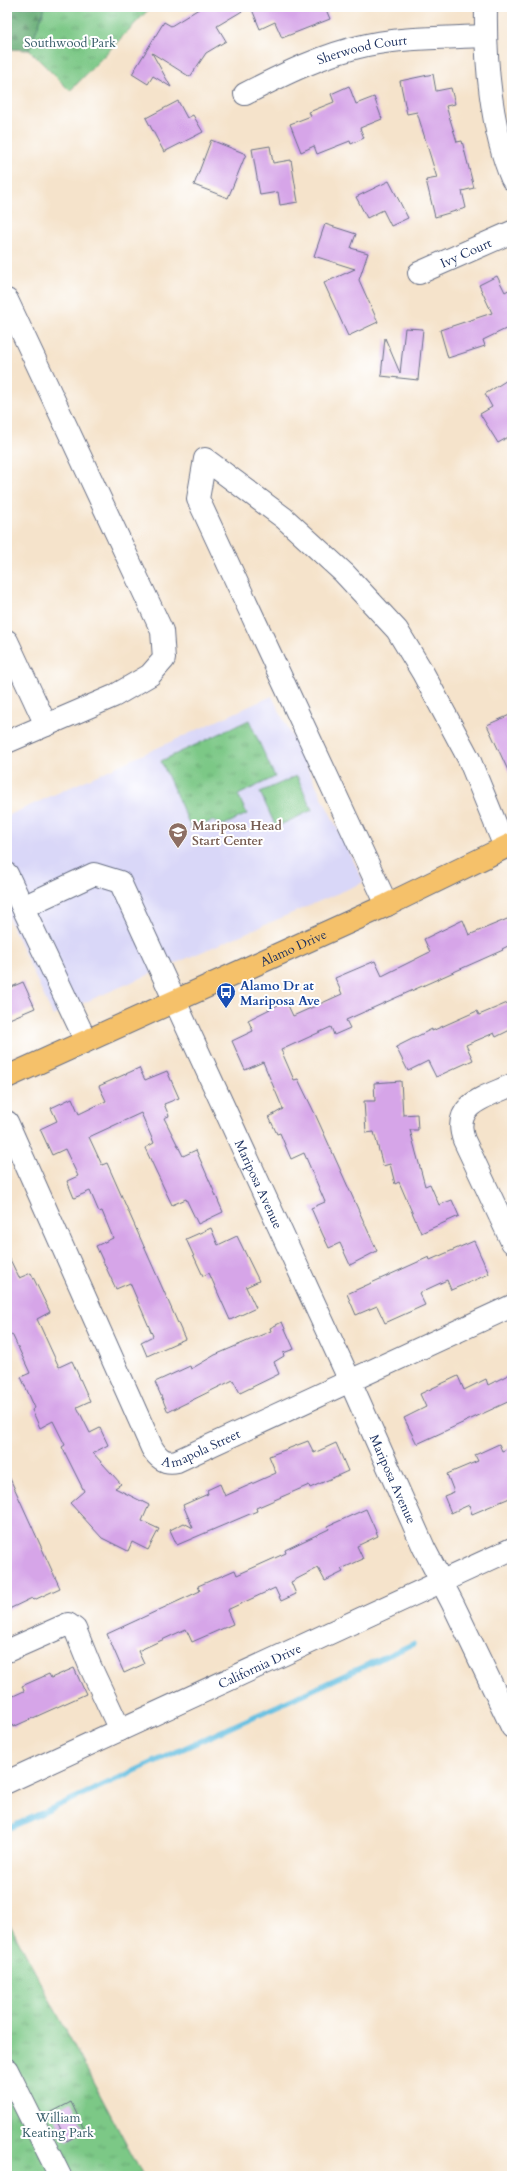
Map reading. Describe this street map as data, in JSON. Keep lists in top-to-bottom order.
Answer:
{
  "streets": {
    "main road": ["Alamo Drive"],
    "street": [
      "Sherwood Court",
      "Ivy Court",
      "Mariposa Avenue",
      "Amapola Street",
      "California Drive"
    ]
  },
  "crossings": [
    ["Alamo Drive", "Mariposa Avenue"],
    ["Mariposa Avenue", "Amapola Street"],
    ["Mariposa Avenue", "California Drive"]
  ],
  "parks": ["Southwood Park", "William Keating Park"],
  "places": {
    "school or university": ["Mariposa Head Start Center"],
    "bus stop": ["Alamo Dr at Mariposa Ave"]
  }
}
